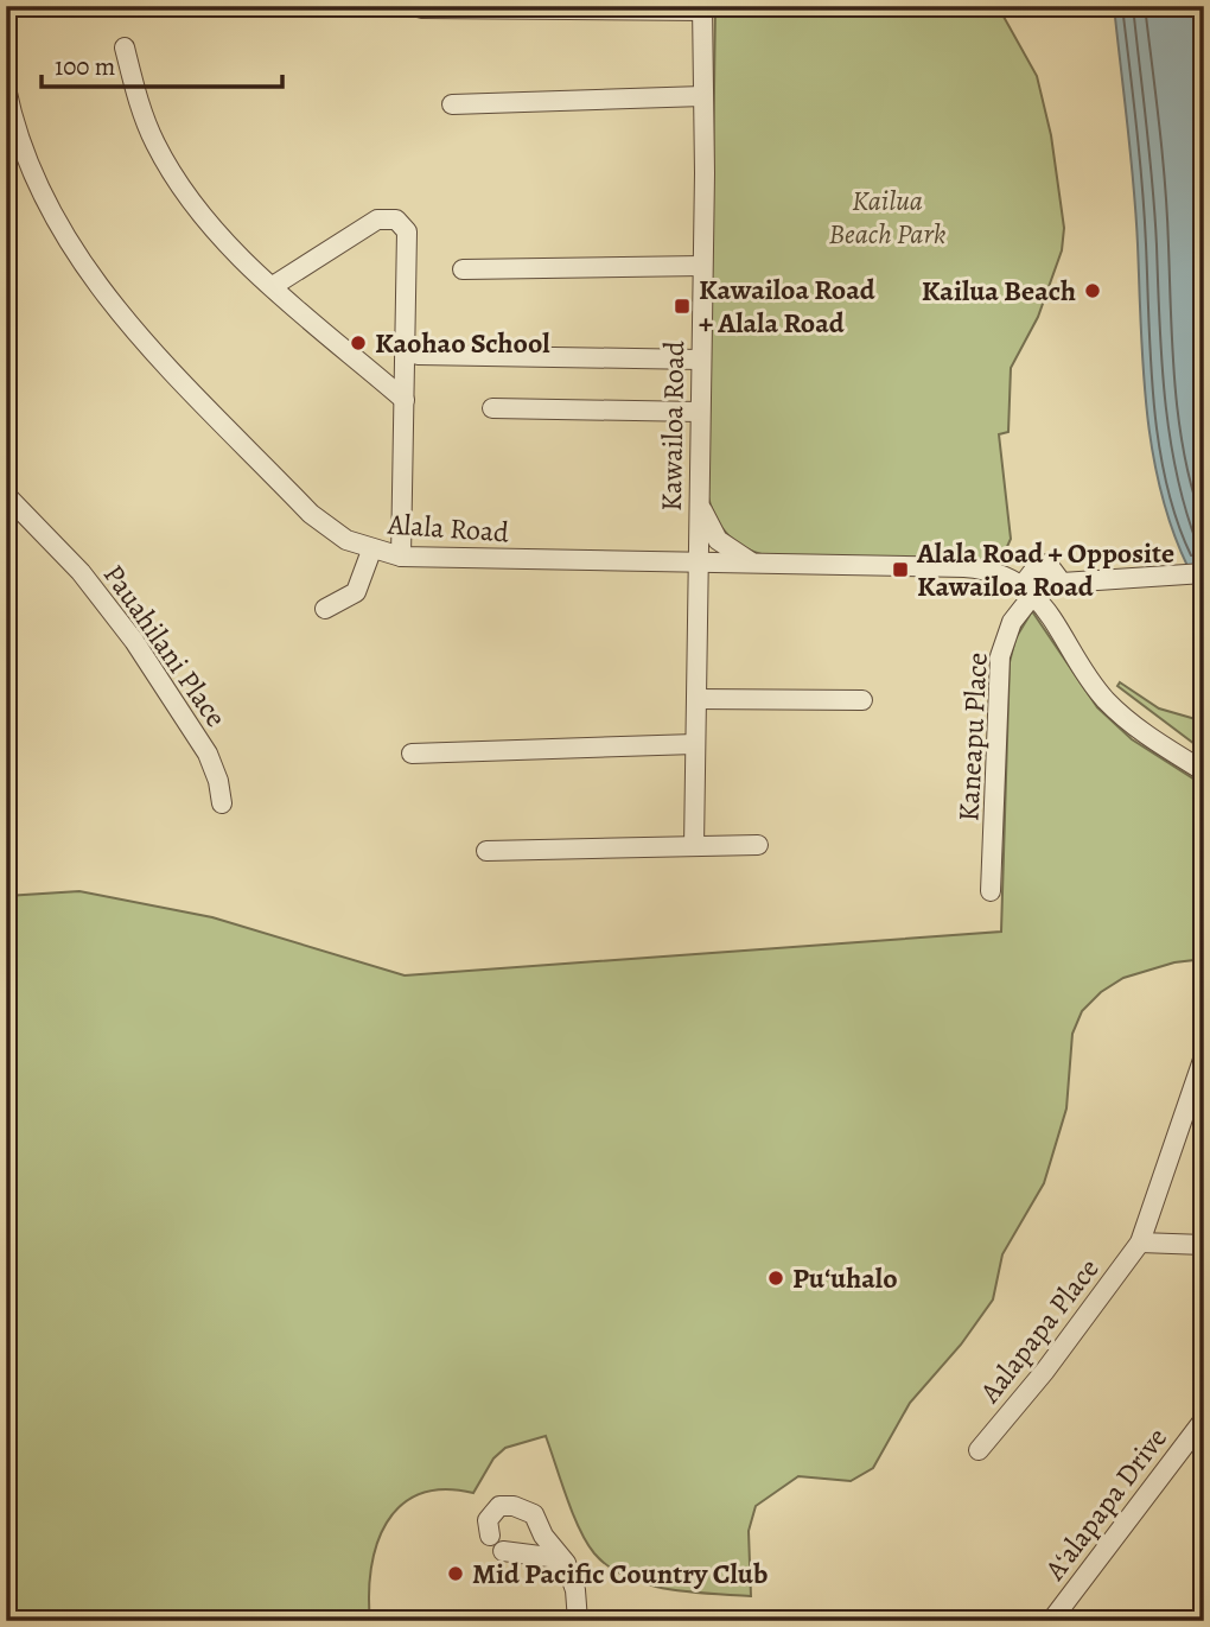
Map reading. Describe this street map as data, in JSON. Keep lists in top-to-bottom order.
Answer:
{
  "streets": {
    "street": [
      "Kawailoa Road",
      "Alala Road",
      "Pauahilani Place",
      "Kaneapu Place",
      "Aalapapa Place",
      "Aʻalapapa Drive"
    ]
  },
  "crossings": [
    ["Kawailoa Road", "Alala Road"],
    ["Alala Road", "Kaneapu Place"]
  ],
  "parks": ["Kailua Beach Park"],
  "places": {
    "other": [
      "Kailua Beach",
      "Kaohao School",
      "Puʻuhalo",
      "Mid Pacific Country Club"
    ],
    "transit": ["Kawailoa Road + Alala Road", "Alala Road + Opposite Kawailoa Road"]
  },
  "scale_bar": "100 m"
}
